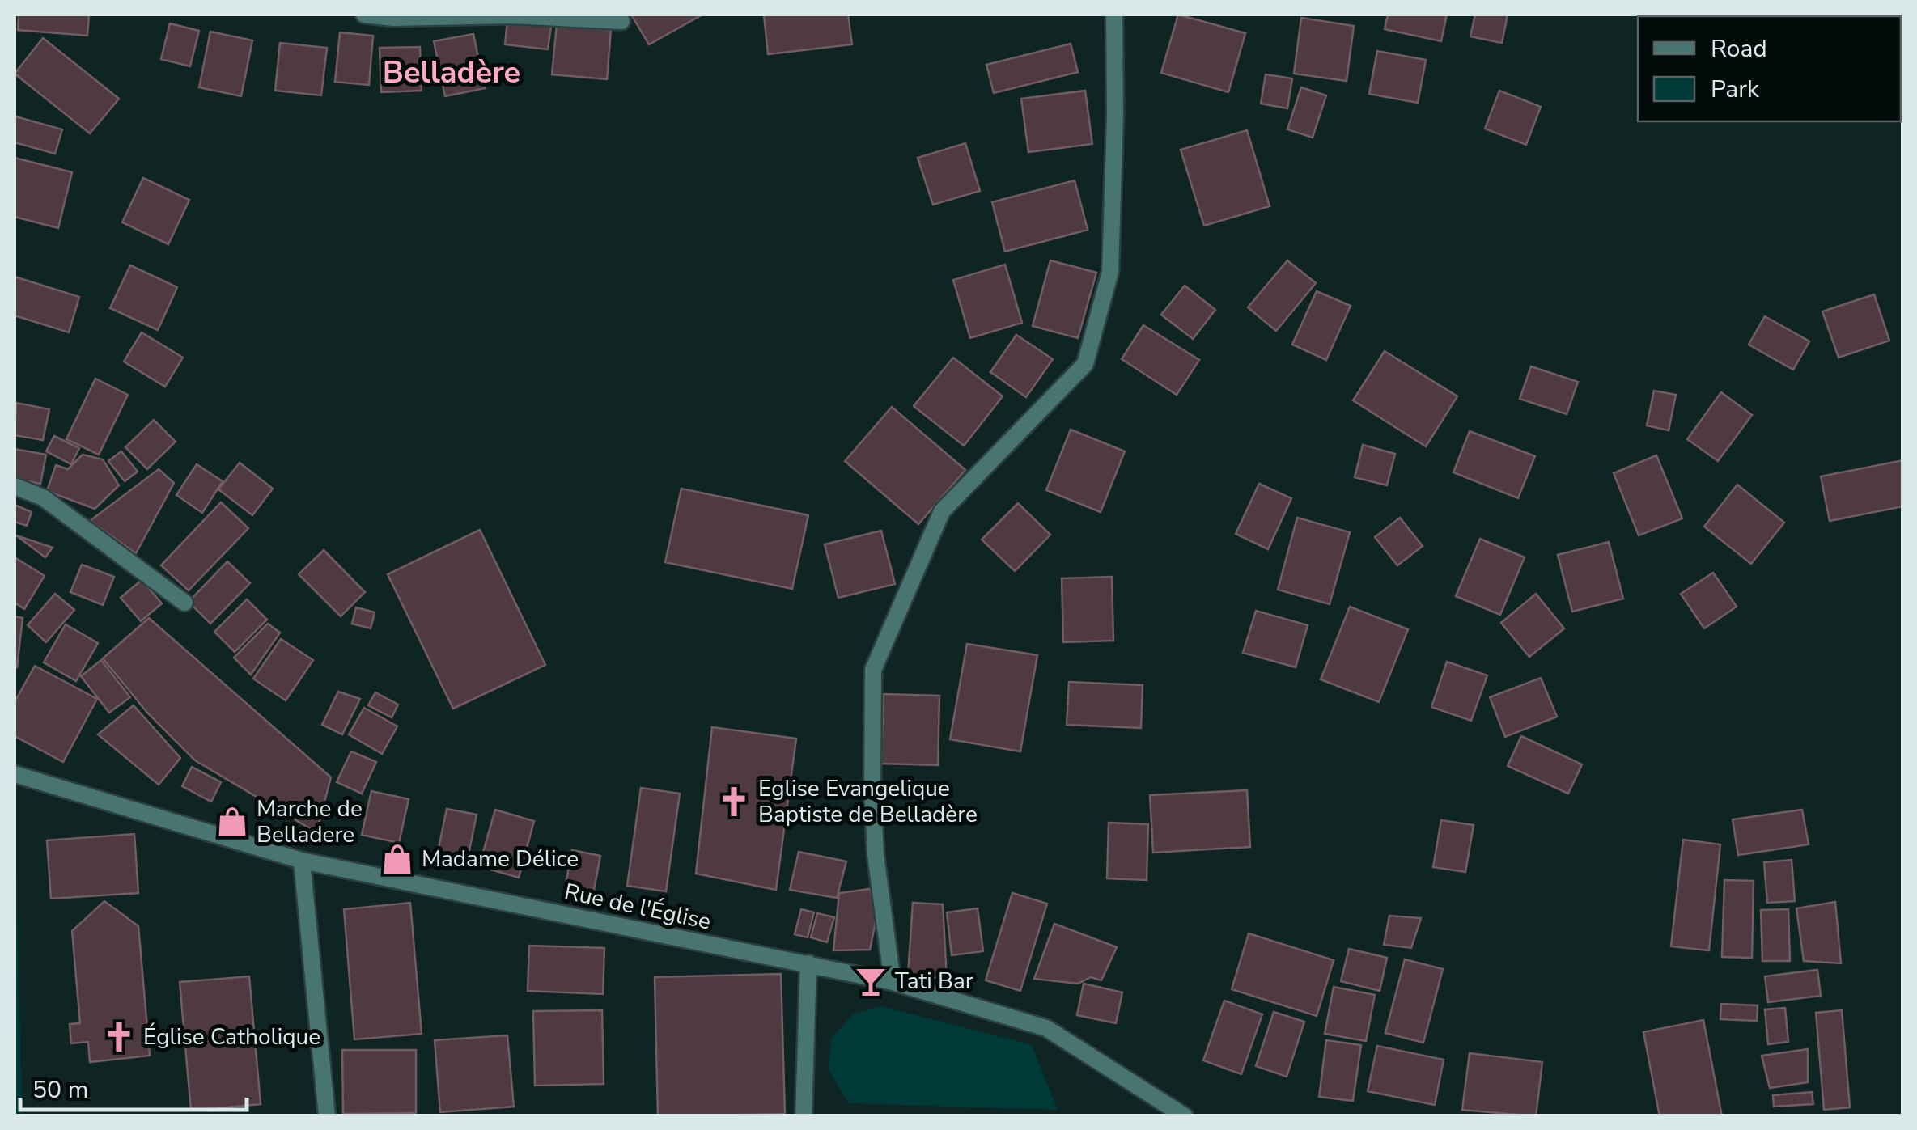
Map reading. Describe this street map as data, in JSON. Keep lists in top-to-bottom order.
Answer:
{
  "streets": {
    "street": ["Rue de l'Église"]
  },
  "districts": ["Belladère"],
  "places": {
    "church": ["Eglise Evangelique Baptiste de Belladère", "Église Catholique"],
    "shop": ["Marche de Belladere", "Madame Délice"],
    "bar": ["Tati Bar"]
  },
  "legend": ["Road", "Park"],
  "scale_bar": "50 m"
}
